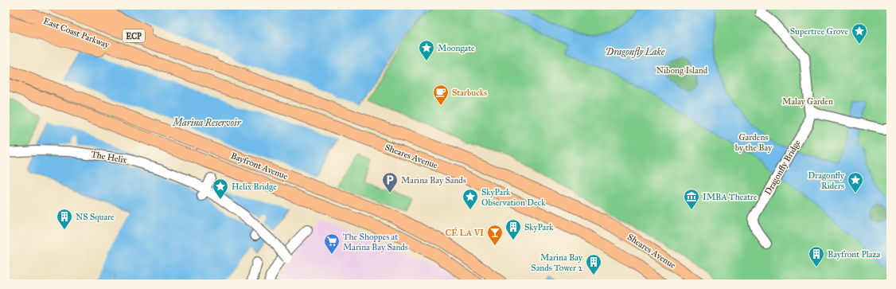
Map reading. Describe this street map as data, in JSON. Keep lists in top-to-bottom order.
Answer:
{
  "streets": {
    "highway": ["East Coast Parkway", "ECP"],
    "main road": ["Sheares Avenue", "Bayfront Avenue"],
    "street": ["The Helix", "Dragonfly Bridge"]
  },
  "crossings": [
    ["East Coast Parkway", "Sheares Avenue"]
  ],
  "water": ["Dragonfly Lake", "Marina Reservoir"],
  "parks": ["Nibong Island", "Malay Garden", "Gardens by the Bay"],
  "places": {
    "place": [
      "Supertree Grove",
      "Moongate",
      "Dragonfly Riders",
      "Helix Bridge",
      "SkyPark Observation Deck"
    ],
    "cafe": ["Starbucks"],
    "parking": ["Marina Bay Sands"],
    "museum": ["IMBA Theatre"],
    "building": [
      "NS Square",
      "SkyPark",
      "Bayfront Plaza",
      "Marina Bay Sands Tower 2"
    ],
    "bar": ["CÉ LA VI"],
    "supermarket": ["The Shoppes at Marina Bay Sands"]
  }
}
